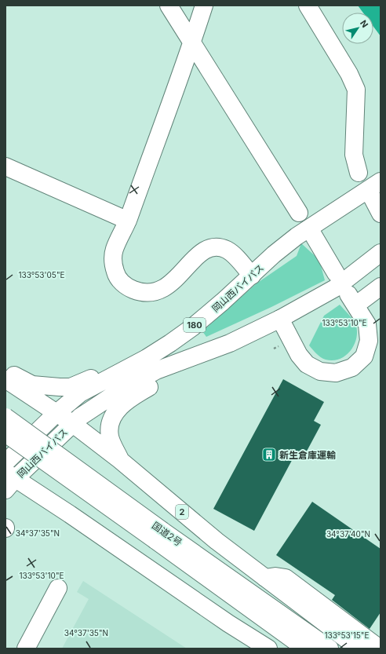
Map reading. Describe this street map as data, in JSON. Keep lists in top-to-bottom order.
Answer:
{
  "streets": {
    "main road": [
      "岡山西バイパス",
      "180",
      "2",
      "国道2号"
    ]
  },
  "crossings": [
    ["岡山西バイパス", "2"]
  ],
  "places": {
    "building": ["新生倉庫運輸"]
  },
  "north": "top right",
  "coordinates": [
    "133°53'05\"E",
    "133°53'10\"E",
    "34°37'35\"N",
    "34°37'40\"N",
    "133°53'15\"E"
  ]
}
